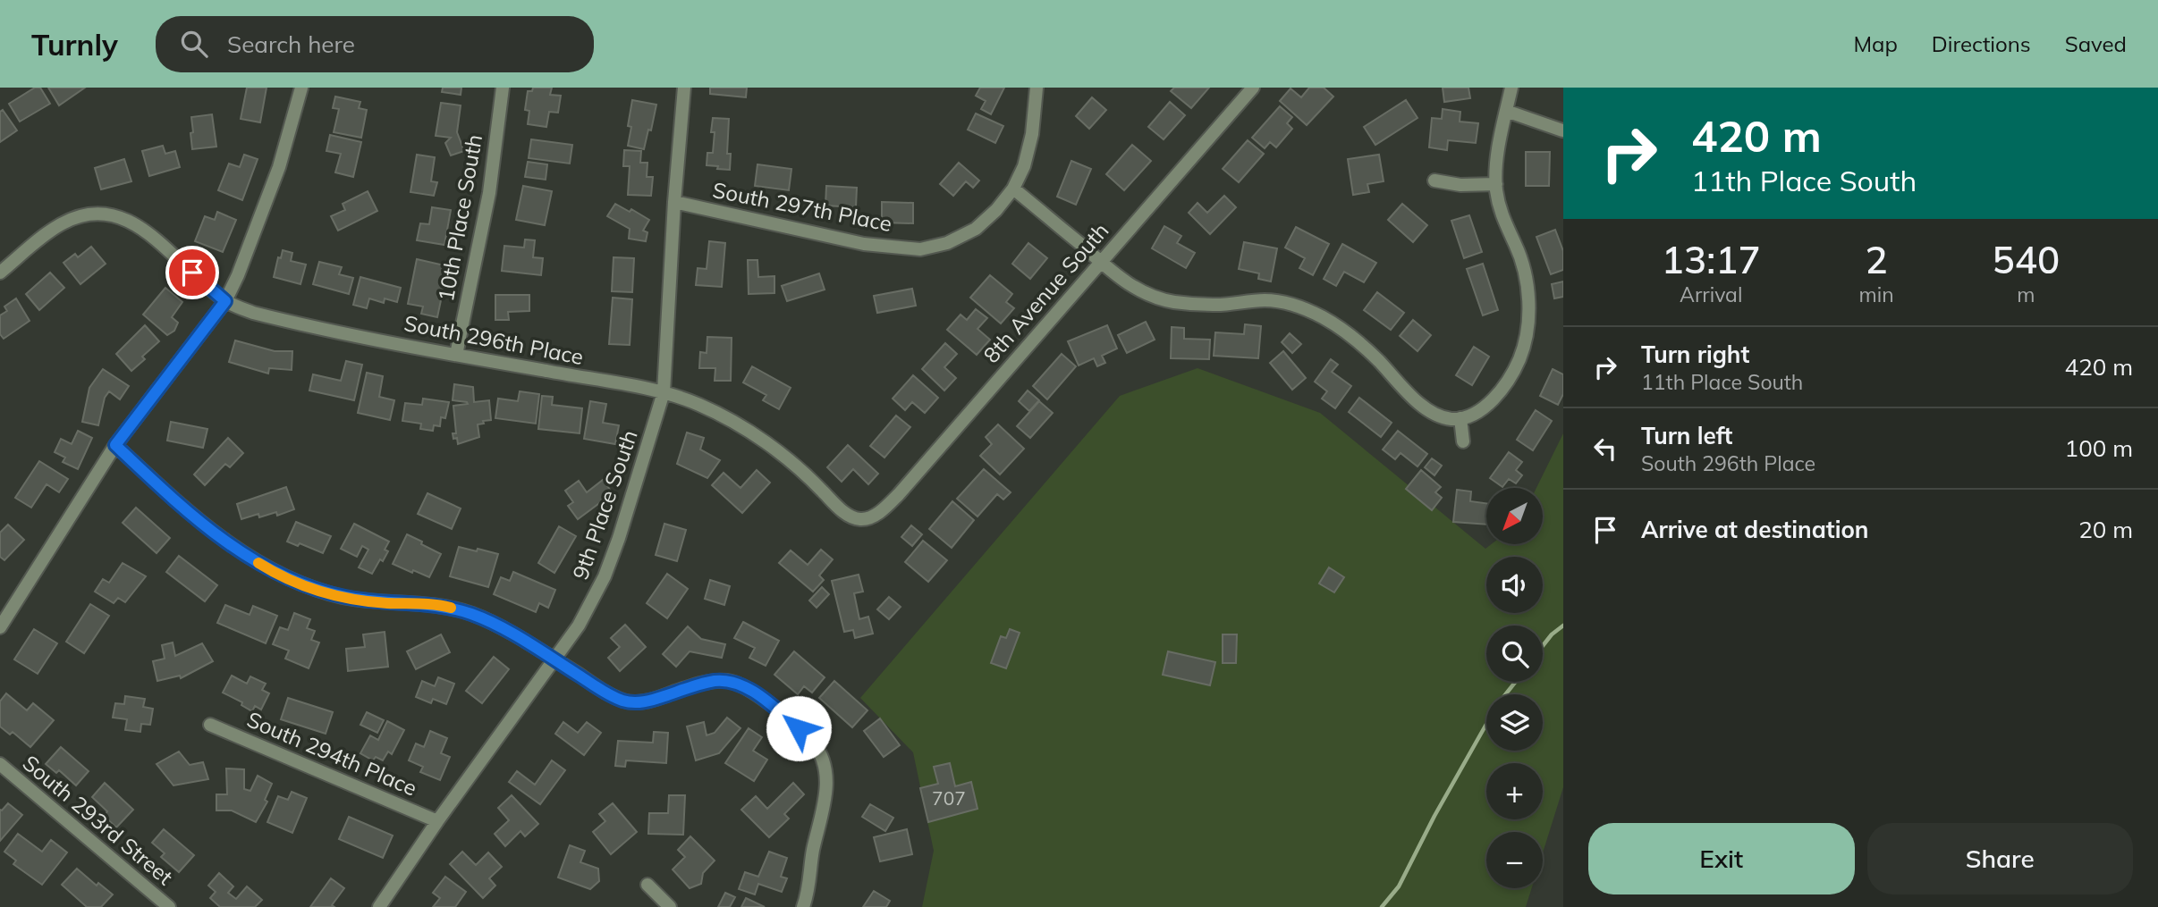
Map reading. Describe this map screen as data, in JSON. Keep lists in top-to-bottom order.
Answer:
{
  "streets": {
    "street": [
      "South 297th Place",
      "10th Place South",
      "8th Avenue South",
      "South 296th Place",
      "9th Place South",
      "South 294th Place",
      "South 293rd Street"
    ]
  },
  "crossings": [
    ["South 297th Place", "9th Place South"],
    ["10th Place South", "South 296th Place"],
    ["8th Avenue South", "South 296th Place"],
    ["South 296th Place", "9th Place South"],
    ["9th Place South", "South 294th Place"]
  ],
  "house_numbers": ["707"],
  "north": "bottom left",
  "page": {
    "header": "Turnly",
    "search": "Search here",
    "nav": ["Map", "Directions", "Saved"],
    "turn": ["420 m", "11th Place South"],
    "eta": [
      "13:17",
      "Arrival",
      "2",
      "min",
      "540",
      "m"
    ],
    "list": [
      {
        "name": "Turn right",
        "note": "11th Place South",
        "value": "420 m"
      },
      {
        "name": "Turn left",
        "note": "South 296th Place",
        "value": "100 m"
      },
      {
        "name": "Arrive at destination",
        "value": "20 m"
      }
    ],
    "map_buttons": ["+", "−"],
    "buttons": ["Exit", "Share"]
  }
}
